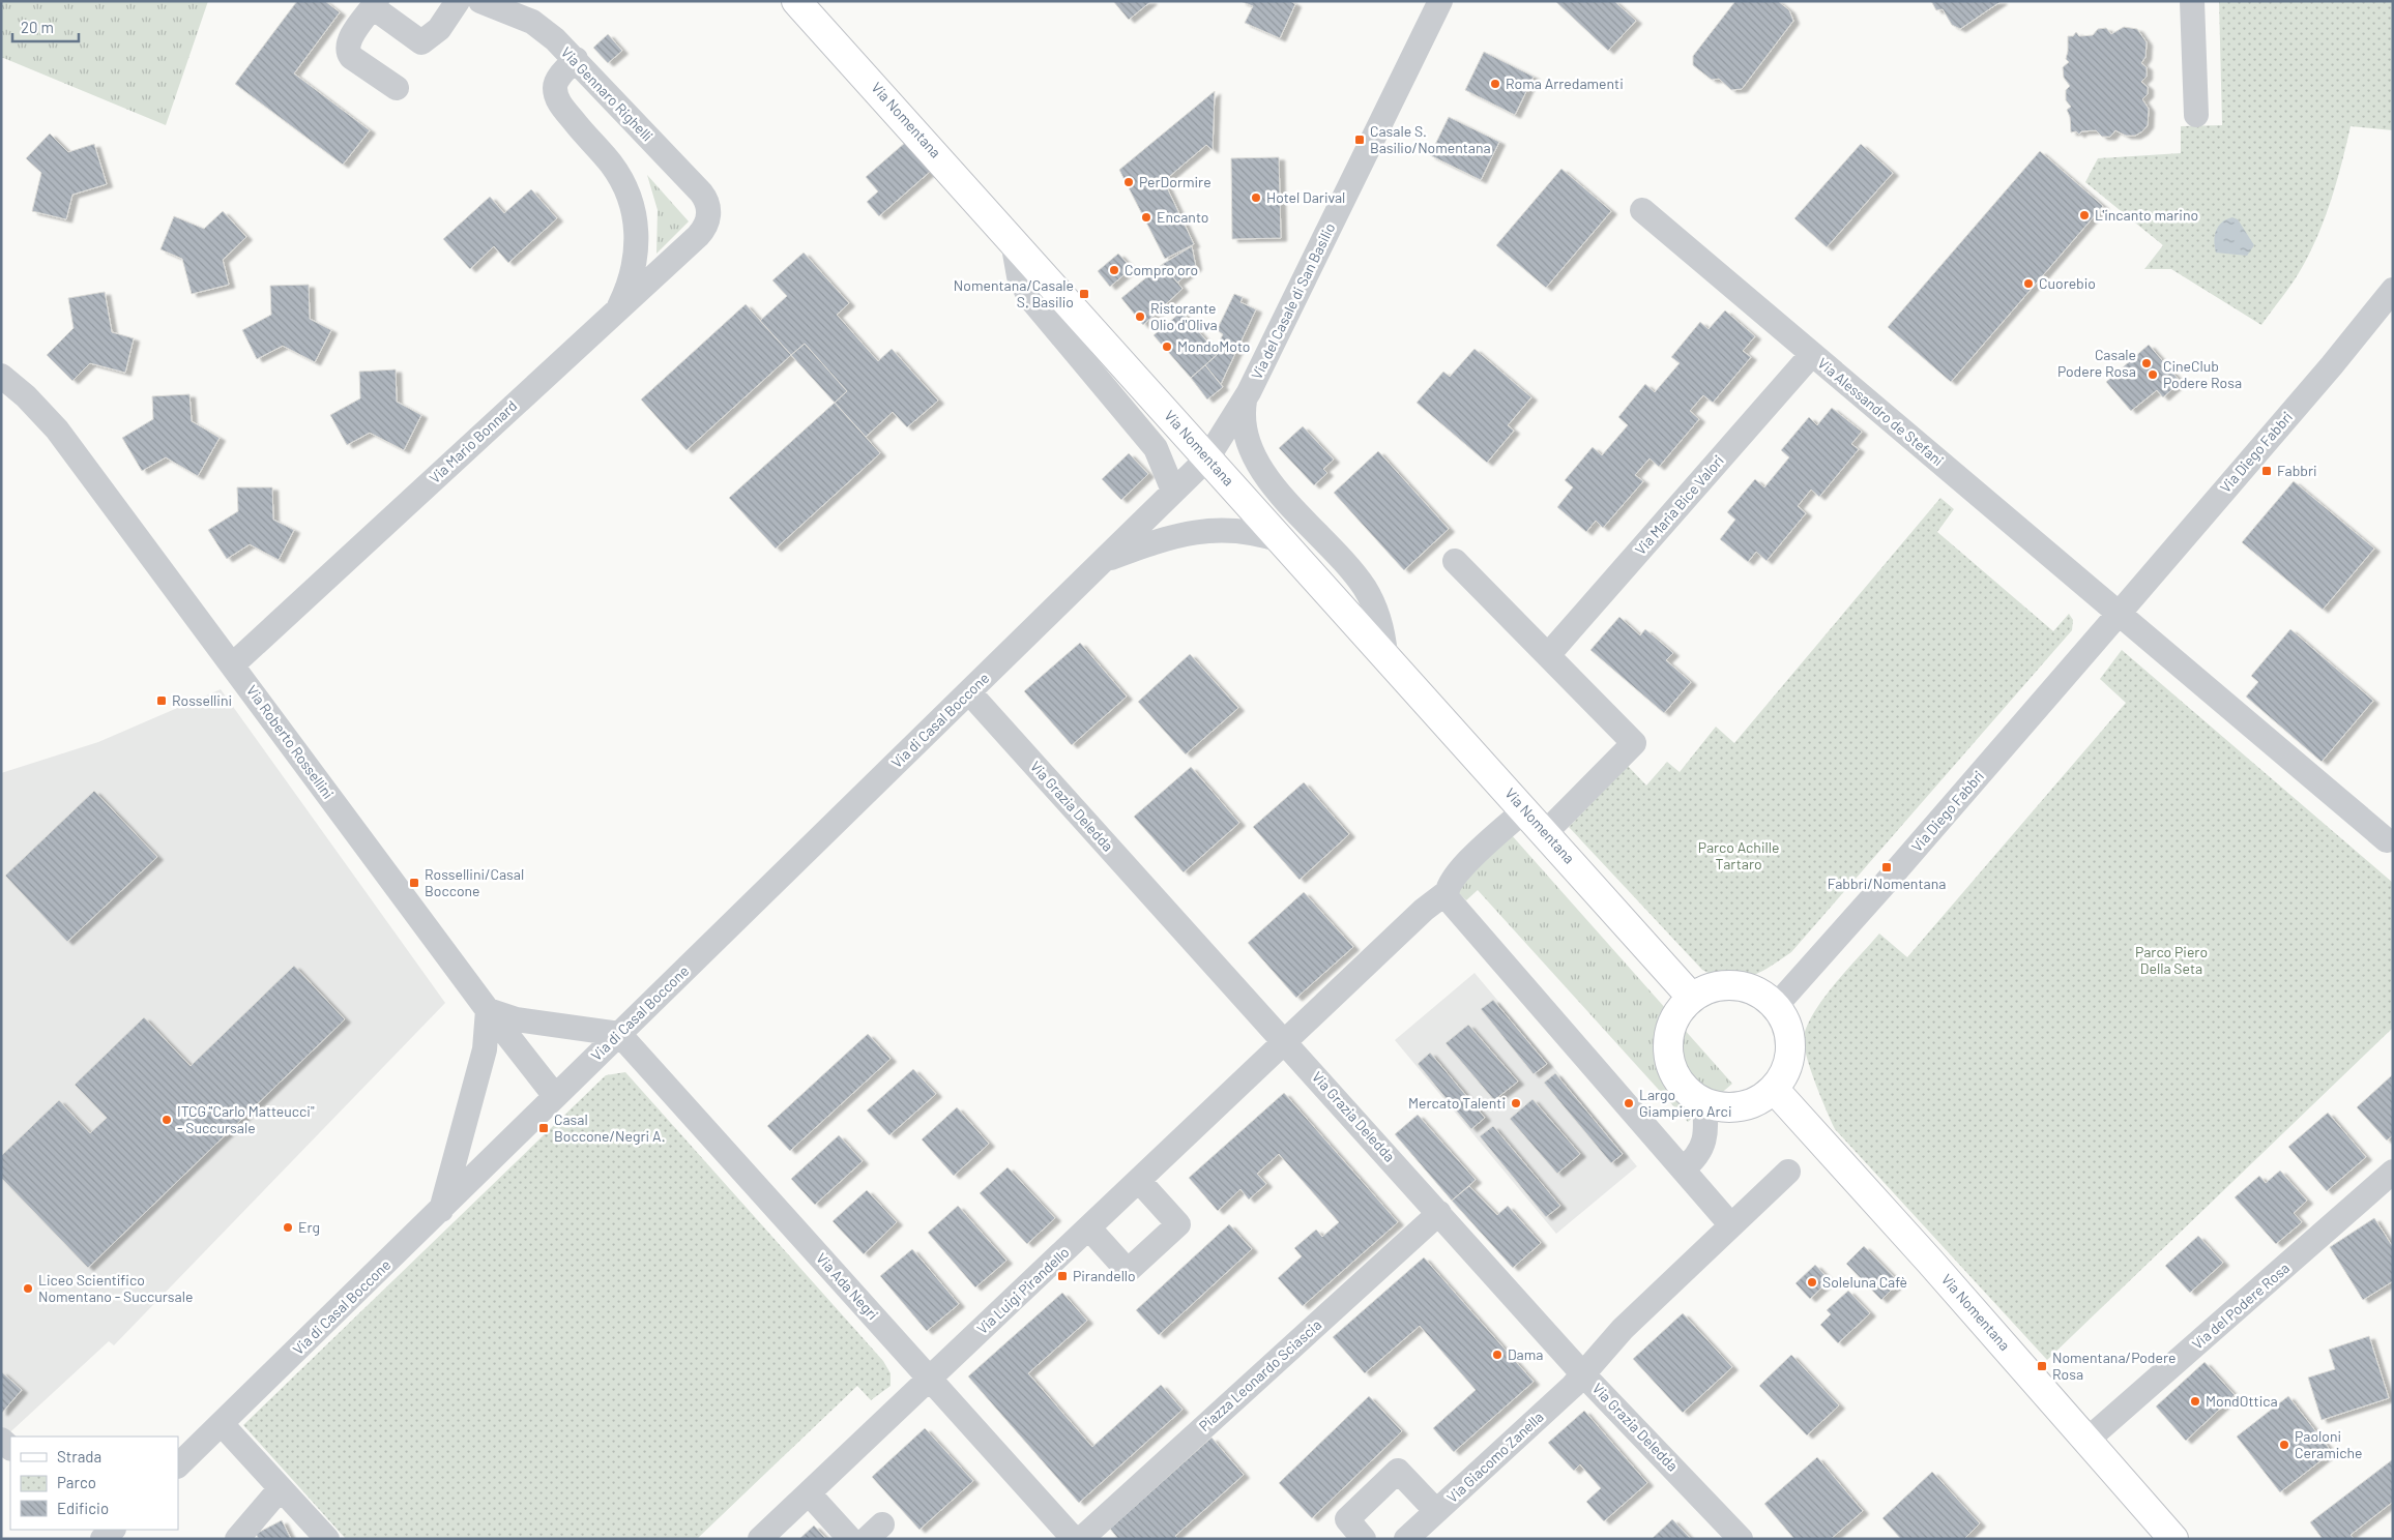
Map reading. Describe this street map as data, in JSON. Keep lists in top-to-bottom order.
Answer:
{
  "streets": {
    "main road": ["Via Nomentana"],
    "street": [
      "Via Gennaro Righelli",
      "Via del Casale di San Basilio",
      "Via Alessandro de Stefani",
      "Via Mario Bonnard",
      "Via Diego Fabbri",
      "Via Maria Bice Valori",
      "Via di Casal Boccone",
      "Via Roberto Rossellini",
      "Via Grazia Deledda",
      "Via Ada Negri",
      "Via Luigi Pirandello",
      "Via del Podere Rosa",
      "Piazza Leonardo Sciascia",
      "Via Giacomo Zanella"
    ]
  },
  "crossings": [
    ["Via Gennaro Righelli", "Via Mario Bonnard"],
    ["Via Nomentana", "Via del Casale di San Basilio"],
    ["Via Nomentana", "Via Diego Fabbri"],
    ["Via Nomentana", "Via di Casal Boccone"],
    ["Via Nomentana", "Via del Podere Rosa"],
    ["Via del Casale di San Basilio", "Via di Casal Boccone"],
    ["Via Alessandro de Stefani", "Via Diego Fabbri"],
    ["Via Alessandro de Stefani", "Via Maria Bice Valori"],
    ["Via Mario Bonnard", "Via Roberto Rossellini"],
    ["Via di Casal Boccone", "Via Roberto Rossellini"],
    ["Via di Casal Boccone", "Via Grazia Deledda"],
    ["Via di Casal Boccone", "Via Ada Negri"],
    ["Via Grazia Deledda", "Via Luigi Pirandello"],
    ["Via Grazia Deledda", "Piazza Leonardo Sciascia"],
    ["Via Grazia Deledda", "Via Giacomo Zanella"],
    ["Via Ada Negri", "Via Luigi Pirandello"]
  ],
  "parks": ["Parco Achille Tartaro", "Parco Piero Della Seta"],
  "places": {
    "other": [
      "Roma Arredamenti",
      "PerDormire",
      "Hotel Darival",
      "L'incanto marino",
      "Encanto",
      "Compro oro",
      "Cuorebio",
      "Ristorante Olio d'Oliva",
      "MondoMoto",
      "Casale Podere Rosa",
      "CineClub Podere Rosa",
      "Mercato Talenti",
      "Largo Giampiero Arci",
      "ITCG \"Carlo Matteucci\" - Succursale",
      "Erg",
      "Soleluna Cafè",
      "Liceo Scientifico Nomentano - Succursale",
      "Dama",
      "MondOttica",
      "Paoloni Ceramiche"
    ],
    "transit": [
      "Casale S. Basilio/Nomentana",
      "Nomentana/Casale S. Basilio",
      "Fabbri",
      "Rossellini",
      "Fabbri/Nomentana",
      "Rossellini/Casal Boccone",
      "Casal Boccone/Negri A.",
      "Pirandello",
      "Nomentana/Podere Rosa"
    ]
  },
  "legend": ["Strada", "Parco", "Edificio"],
  "scale_bar": "20 m"
}
